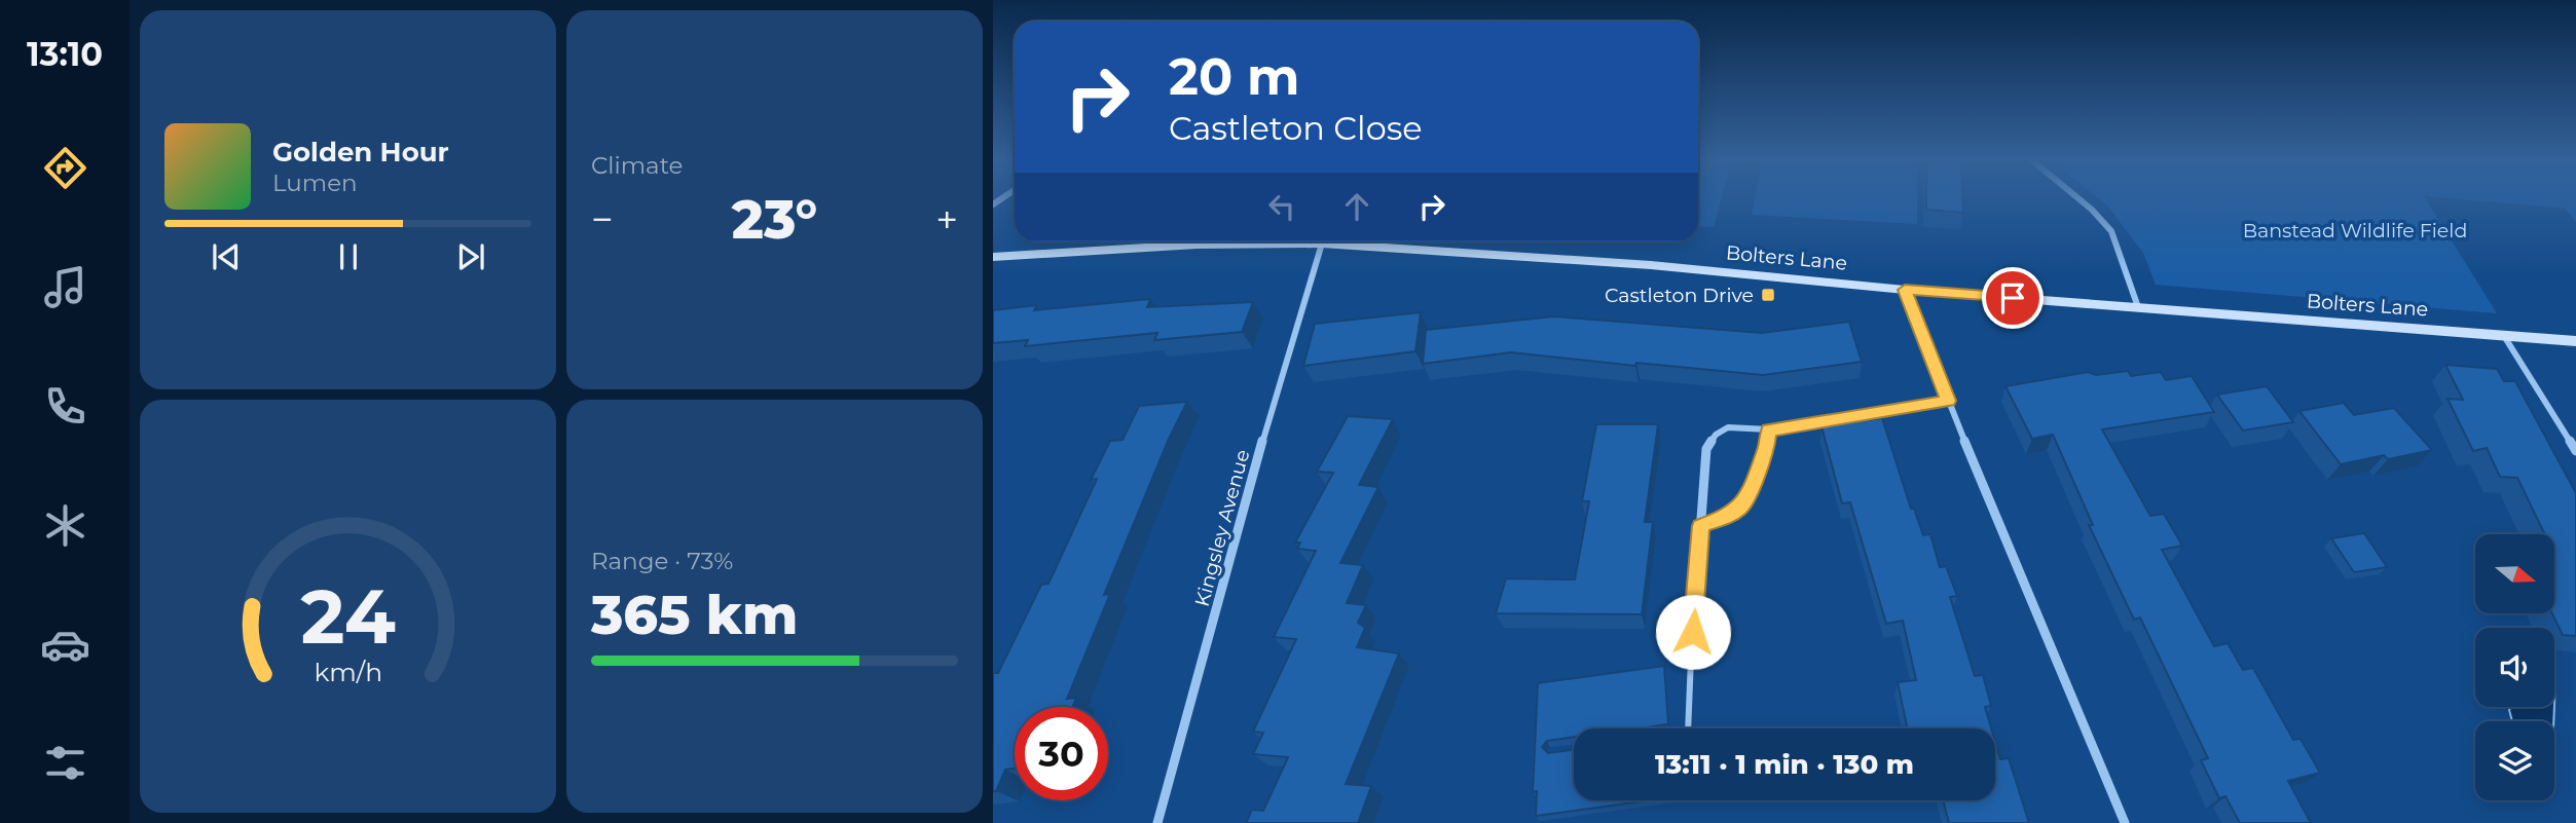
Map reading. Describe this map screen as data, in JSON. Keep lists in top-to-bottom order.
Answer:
{
  "streets": {
    "main road": ["Bolters Lane"],
    "street": ["Kingsley Avenue"]
  },
  "crossings": [
    ["Bolters Lane", "Kingsley Avenue"]
  ],
  "parks": ["Banstead Wildlife Field"],
  "places": {
    "transit": ["Castleton Drive"]
  },
  "north": "right",
  "page": {
    "tabs": "13:10",
    "tile": [
      "Climate",
      ["Range · 73%", "365 km"]
    ],
    "turn": ["20 m", "Castleton Close"],
    "song": ["Golden Hour", "Lumen"],
    "heat": ["−", "23°", "+"],
    "limit": "30",
    "trip": "13:11 · 1 min · 130 m",
    "gauge": ["24", "km/h"]
  }
}
